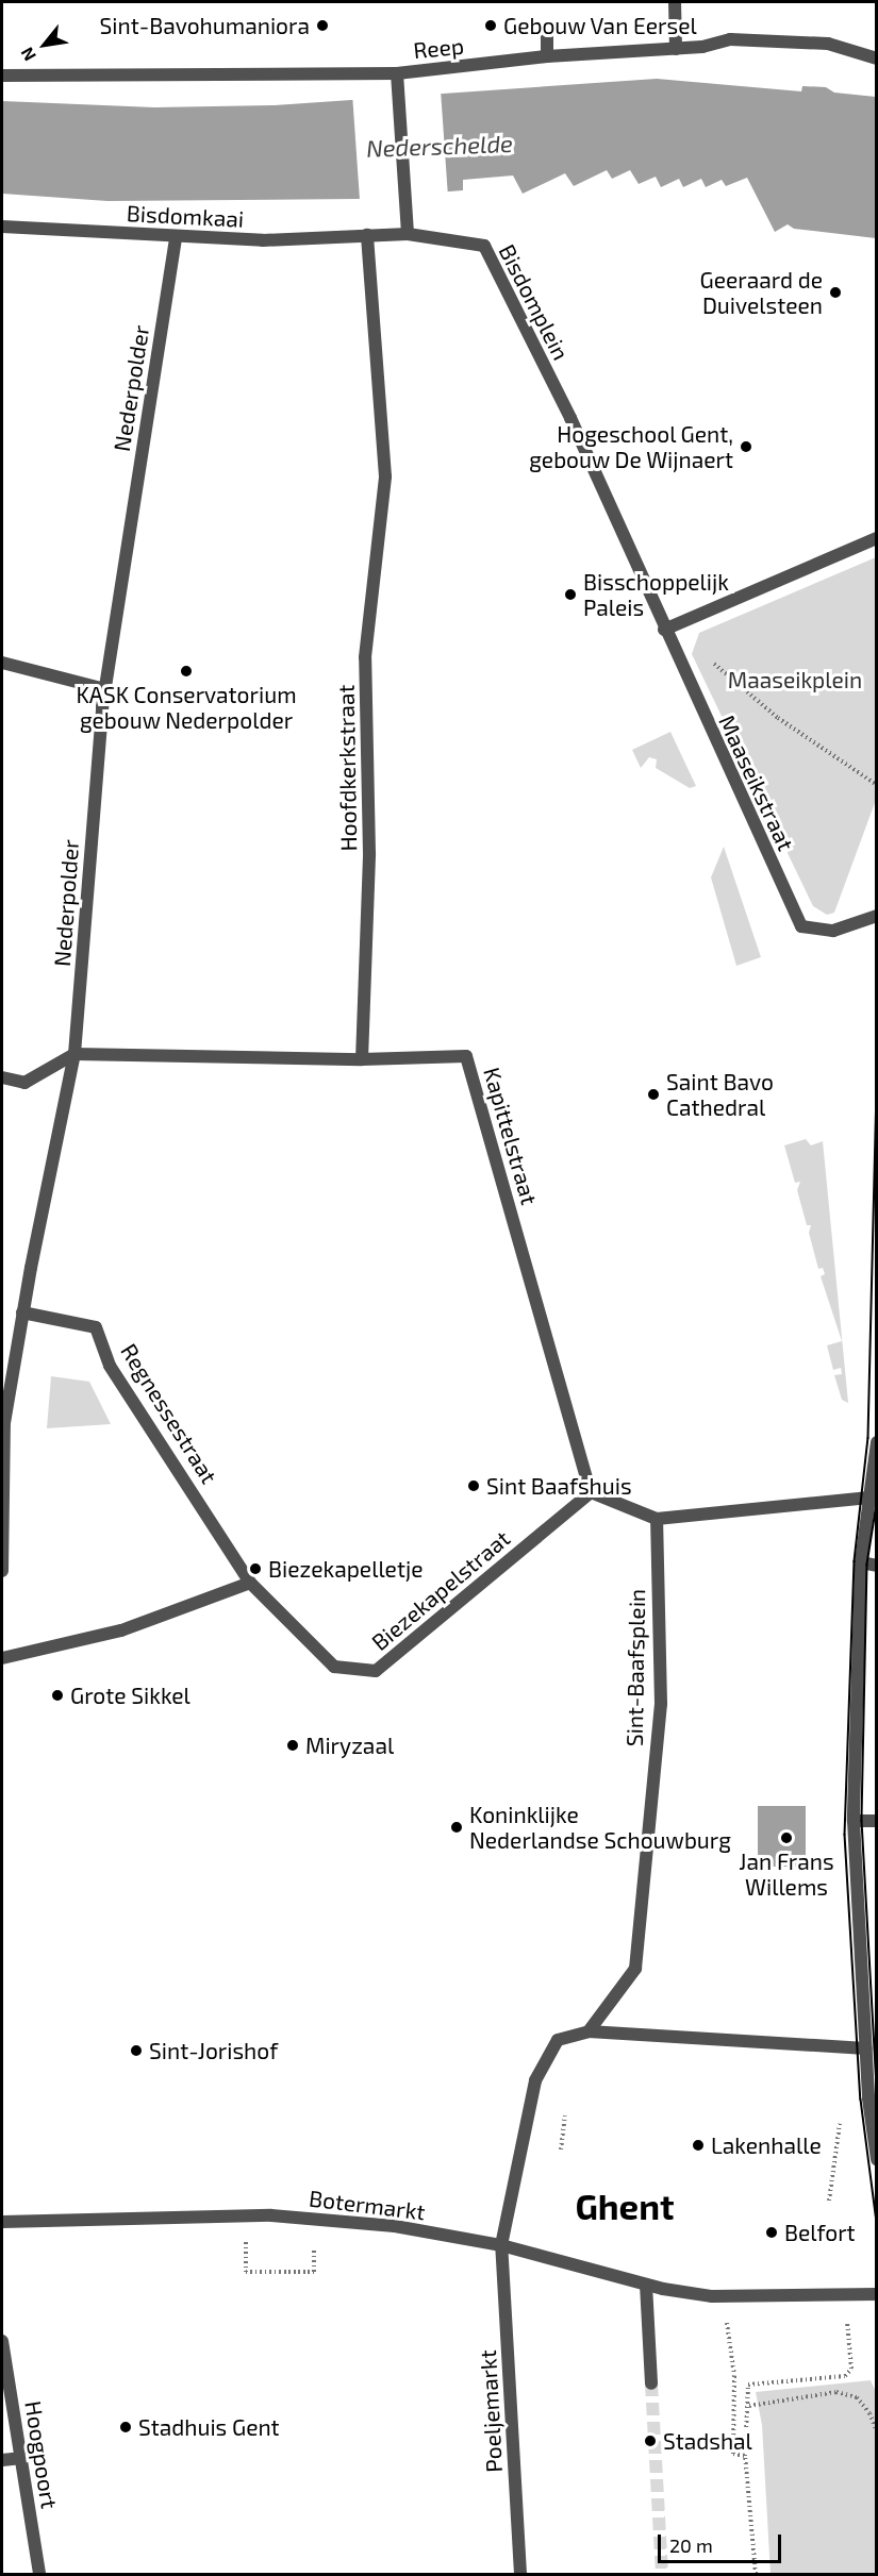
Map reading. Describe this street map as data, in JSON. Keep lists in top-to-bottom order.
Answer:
{
  "streets": {
    "street": [
      "Reep",
      "Bisdomkaai",
      "Bisdomplein",
      "Nederpolder",
      "Hoofdkerkstraat",
      "Maaseikstraat",
      "Kapittelstraat",
      "Regnessestraat",
      "Biezekapelstraat",
      "Sint-Baafsplein",
      "Botermarkt",
      "Poeljemarkt",
      "Hoogpoort"
    ]
  },
  "crossings": [
    ["Bisdomkaai", "Bisdomplein"],
    ["Bisdomkaai", "Nederpolder"],
    ["Bisdomkaai", "Hoofdkerkstraat"],
    ["Bisdomplein", "Hoofdkerkstraat"],
    ["Bisdomplein", "Maaseikstraat"],
    ["Nederpolder", "Kapittelstraat"],
    ["Nederpolder", "Regnessestraat"],
    ["Hoofdkerkstraat", "Kapittelstraat"],
    ["Kapittelstraat", "Biezekapelstraat"],
    ["Regnessestraat", "Biezekapelstraat"],
    ["Botermarkt", "Poeljemarkt"]
  ],
  "districts": ["Ghent"],
  "water": ["Nederschelde"],
  "parks": ["Maaseikplein"],
  "places": [
    "Sint-Bavohumaniora",
    "Gebouw Van Eersel",
    "Geeraard de Duivelsteen",
    "Hogeschool Gent, gebouw De Wijnaert",
    "Bisschoppelijk Paleis",
    "KASK Conservatorium gebouw Nederpolder",
    "Saint Bavo Cathedral",
    "Sint Baafshuis",
    "Biezekapelletje",
    "Grote Sikkel",
    "Miryzaal",
    "Koninklijke Nederlandse Schouwburg",
    "Jan Frans Willems",
    "Sint-Jorishof",
    "Lakenhalle",
    "Belfort",
    "Stadhuis Gent",
    "Stadshal"
  ],
  "scale_bar": "20 m",
  "north": "bottom left"
}
